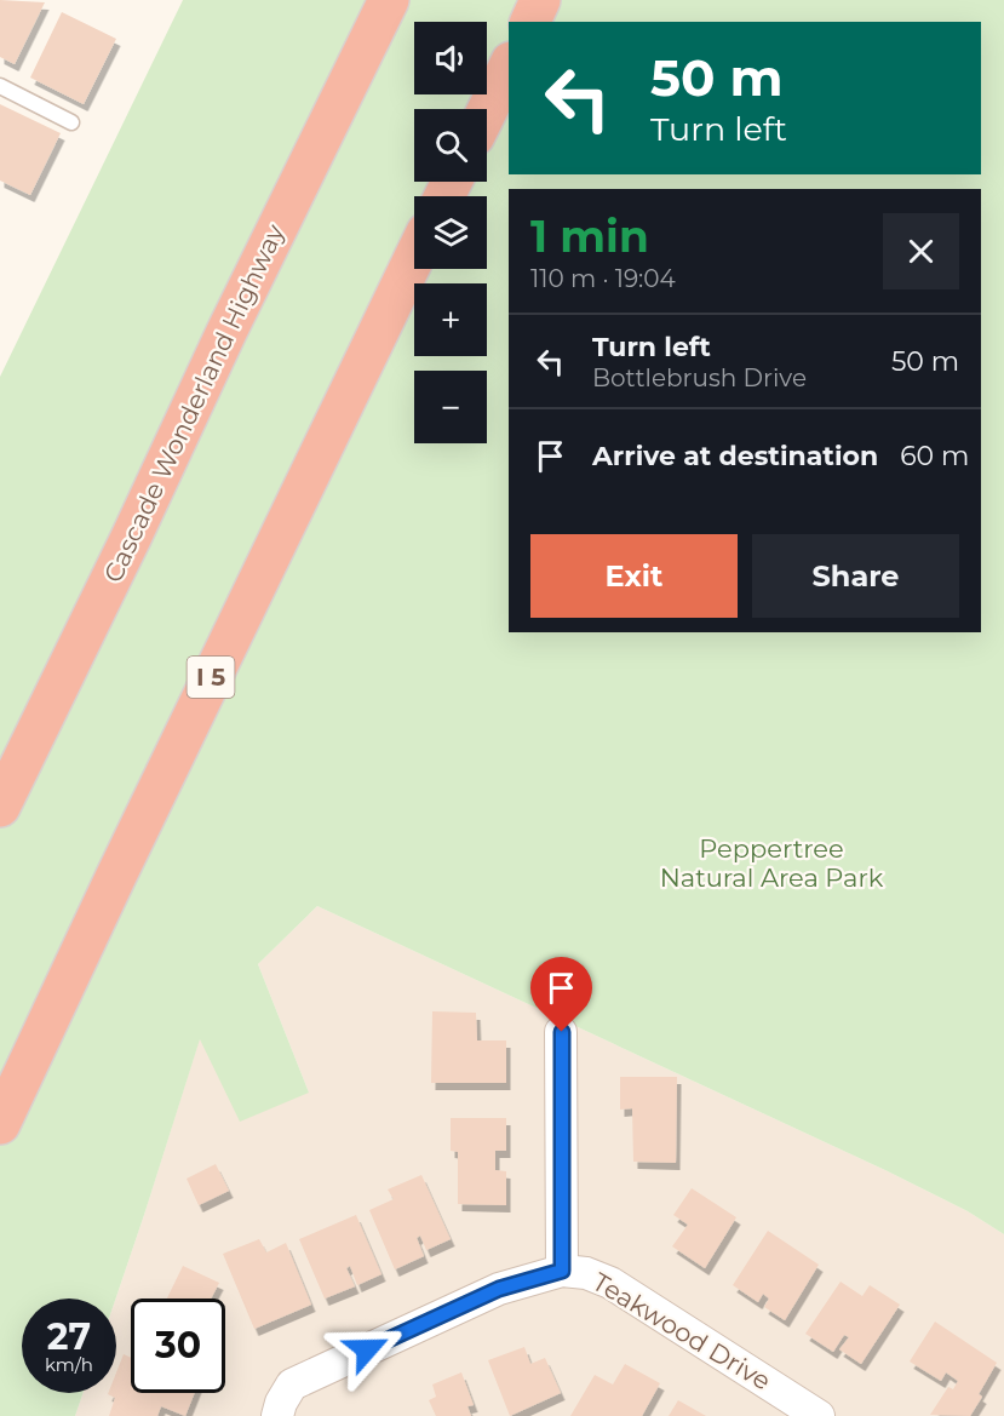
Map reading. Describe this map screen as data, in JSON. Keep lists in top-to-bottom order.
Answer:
{
  "streets": {
    "highway": ["Cascade Wonderland Highway", "I 5"],
    "street": ["Teakwood Drive"]
  },
  "parks": ["Peppertree Natural Area Park"],
  "page": {
    "map_buttons": ["+", "−"],
    "turn": ["50 m", "Turn left"],
    "heading": ["1 min", "110 m · 19:04"],
    "list": [
      {
        "name": "Turn left",
        "note": "Bottlebrush Drive",
        "value": "50 m"
      },
      {
        "name": "Arrive at destination",
        "value": "60 m"
      }
    ],
    "buttons": ["Exit", "Share"],
    "speed": "27 km/h",
    "limit": "30"
  }
}
